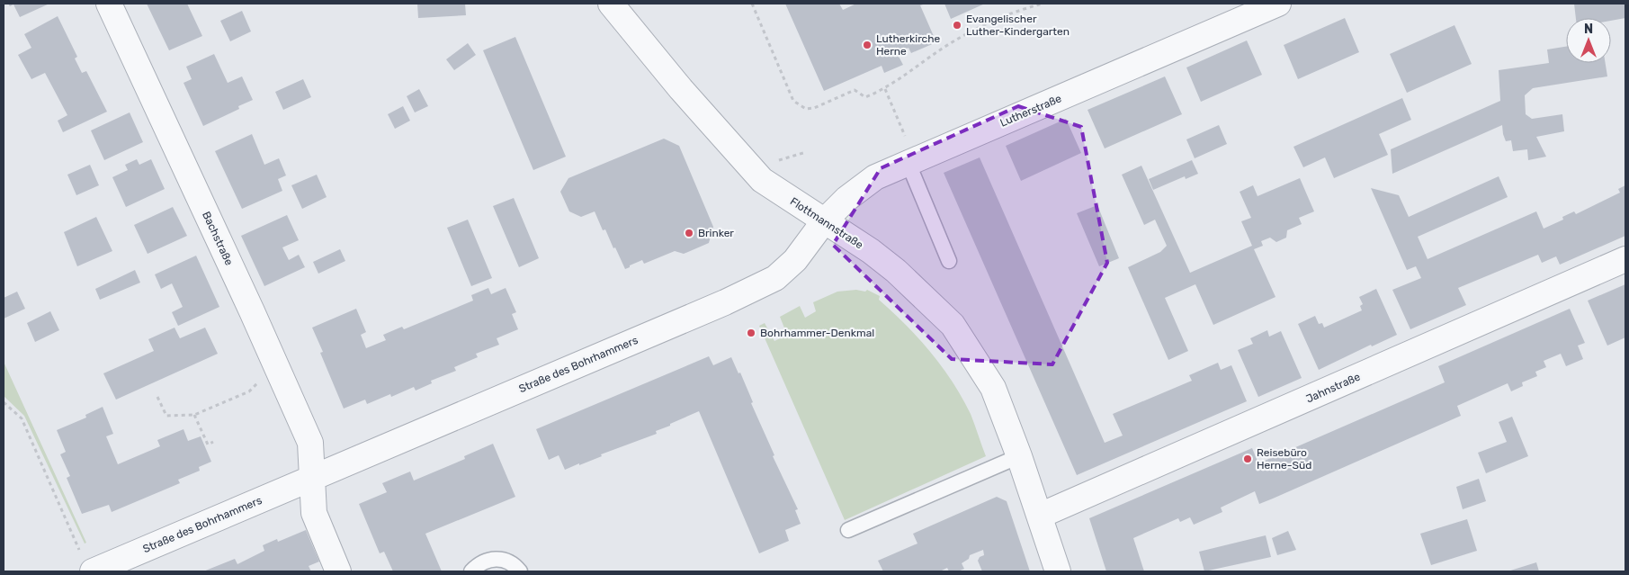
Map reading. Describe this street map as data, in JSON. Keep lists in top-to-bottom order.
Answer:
{
  "streets": {
    "street": [
      "Lutherstraße",
      "Flottmannstraße",
      "Bachstraße",
      "Straße des Bohrhammers",
      "Jahnstraße"
    ]
  },
  "crossings": [
    ["Lutherstraße", "Flottmannstraße"],
    ["Lutherstraße", "Straße des Bohrhammers"],
    ["Flottmannstraße", "Straße des Bohrhammers"],
    ["Flottmannstraße", "Jahnstraße"],
    ["Bachstraße", "Straße des Bohrhammers"]
  ],
  "places": [
    "Evangelischer Luther-Kindergarten",
    "Lutherkirche Herne",
    "Brinker",
    "Bohrhammer-Denkmal",
    "Reisebüro Herne-Süd"
  ],
  "north": "top"
}
